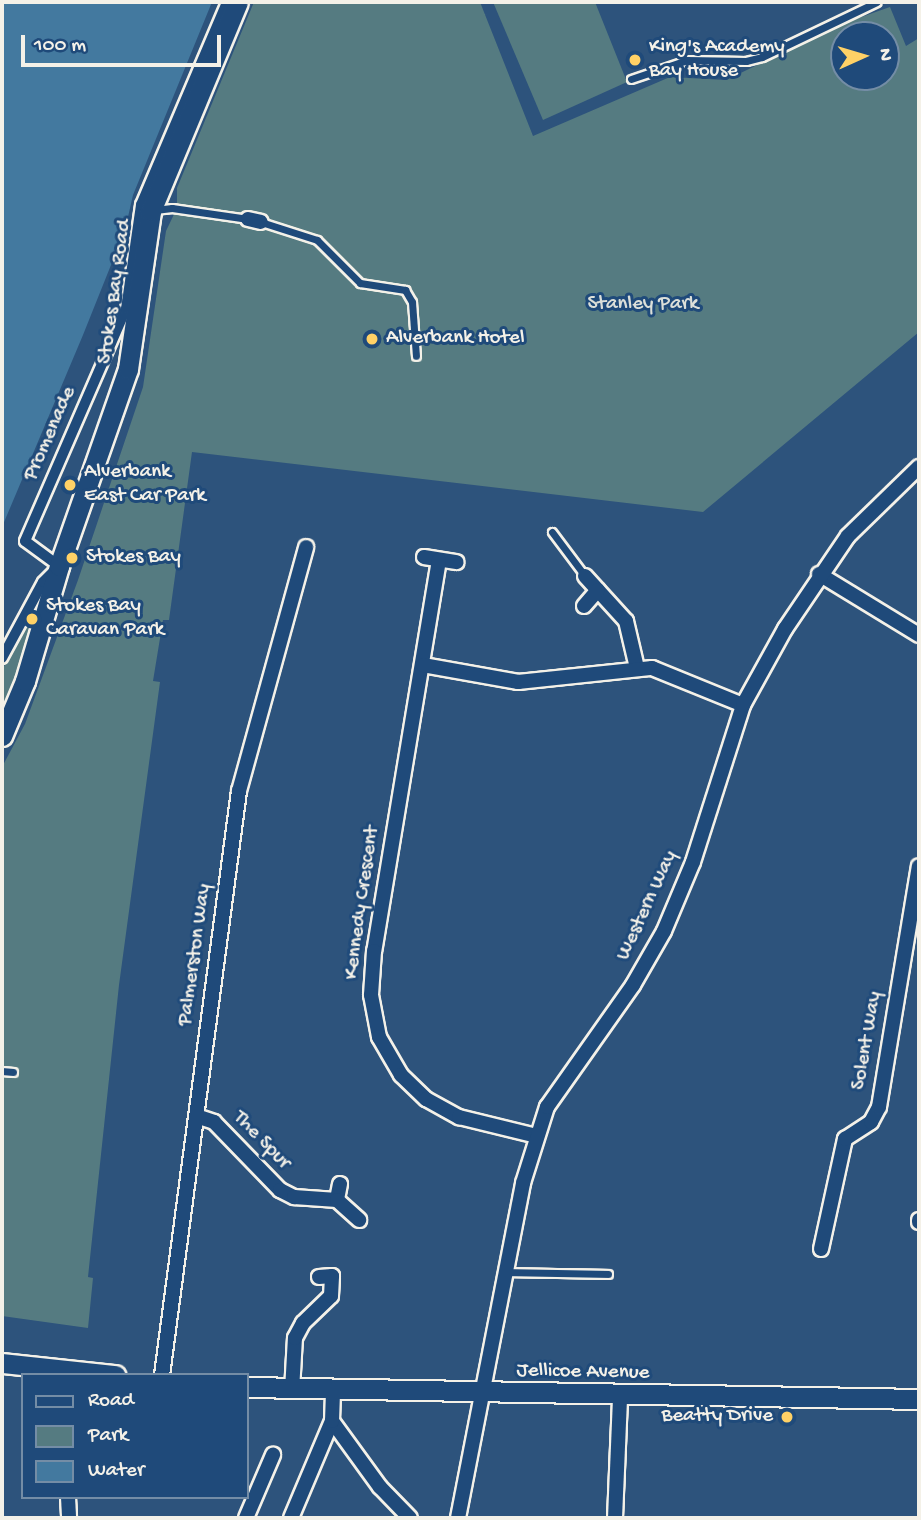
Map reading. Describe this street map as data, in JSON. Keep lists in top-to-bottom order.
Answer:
{
  "streets": {
    "street": [
      "Stokes Bay Road",
      "Promenade",
      "Kennedy Crescent",
      "Western Way",
      "Palmerston Way",
      "Solent Way",
      "The Spur",
      "Jellicoe Avenue"
    ]
  },
  "crossings": [
    ["Stokes Bay Road", "Promenade"],
    ["Kennedy Crescent", "Western Way"],
    ["Western Way", "Jellicoe Avenue"],
    ["Palmerston Way", "The Spur"]
  ],
  "parks": ["Stanley Park"],
  "places": [
    "King's Academy Bay House",
    "Alverbank Hotel",
    "Alverbank East Car Park",
    "Stokes Bay",
    "Stokes Bay Caravan Park",
    "Beatty Drive"
  ],
  "legend": ["Road", "Park", "Water"],
  "scale_bar": "100 m",
  "north": "right"
}
